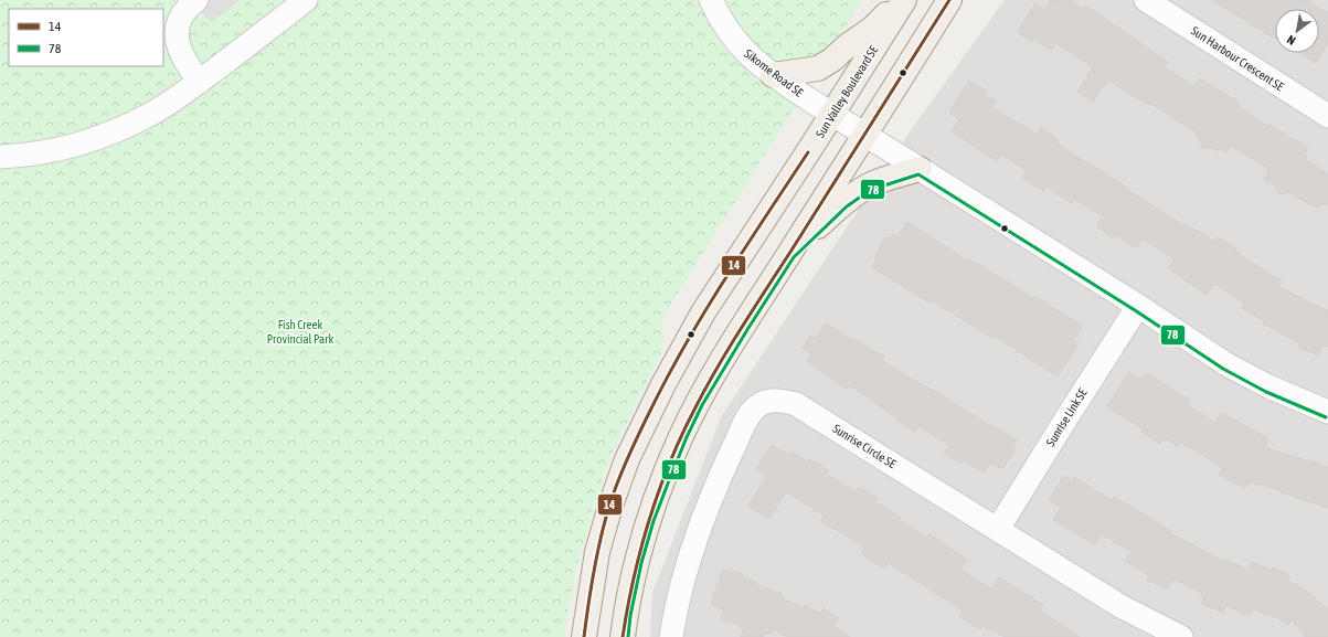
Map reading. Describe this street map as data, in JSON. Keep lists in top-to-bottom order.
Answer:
{
  "streets": {
    "main road": ["Sun Valley Boulevard SE"],
    "street": [
      "Sun Harbour Crescent SE",
      "Sikome Road SE",
      "Sunrise Link SE",
      "Sunrise Circle SE"
    ]
  },
  "crossings": [
    ["Sikome Road SE", "Sun Valley Boulevard SE"],
    ["Sikome Road SE", "Sunrise Link SE"],
    ["Sunrise Link SE", "Sunrise Circle SE"]
  ],
  "parks": ["Fish Creek Provincial Park"],
  "lines": ["transit line 14", "transit line 78"],
  "legend": ["14", "78"],
  "north": "bottom left"
}
